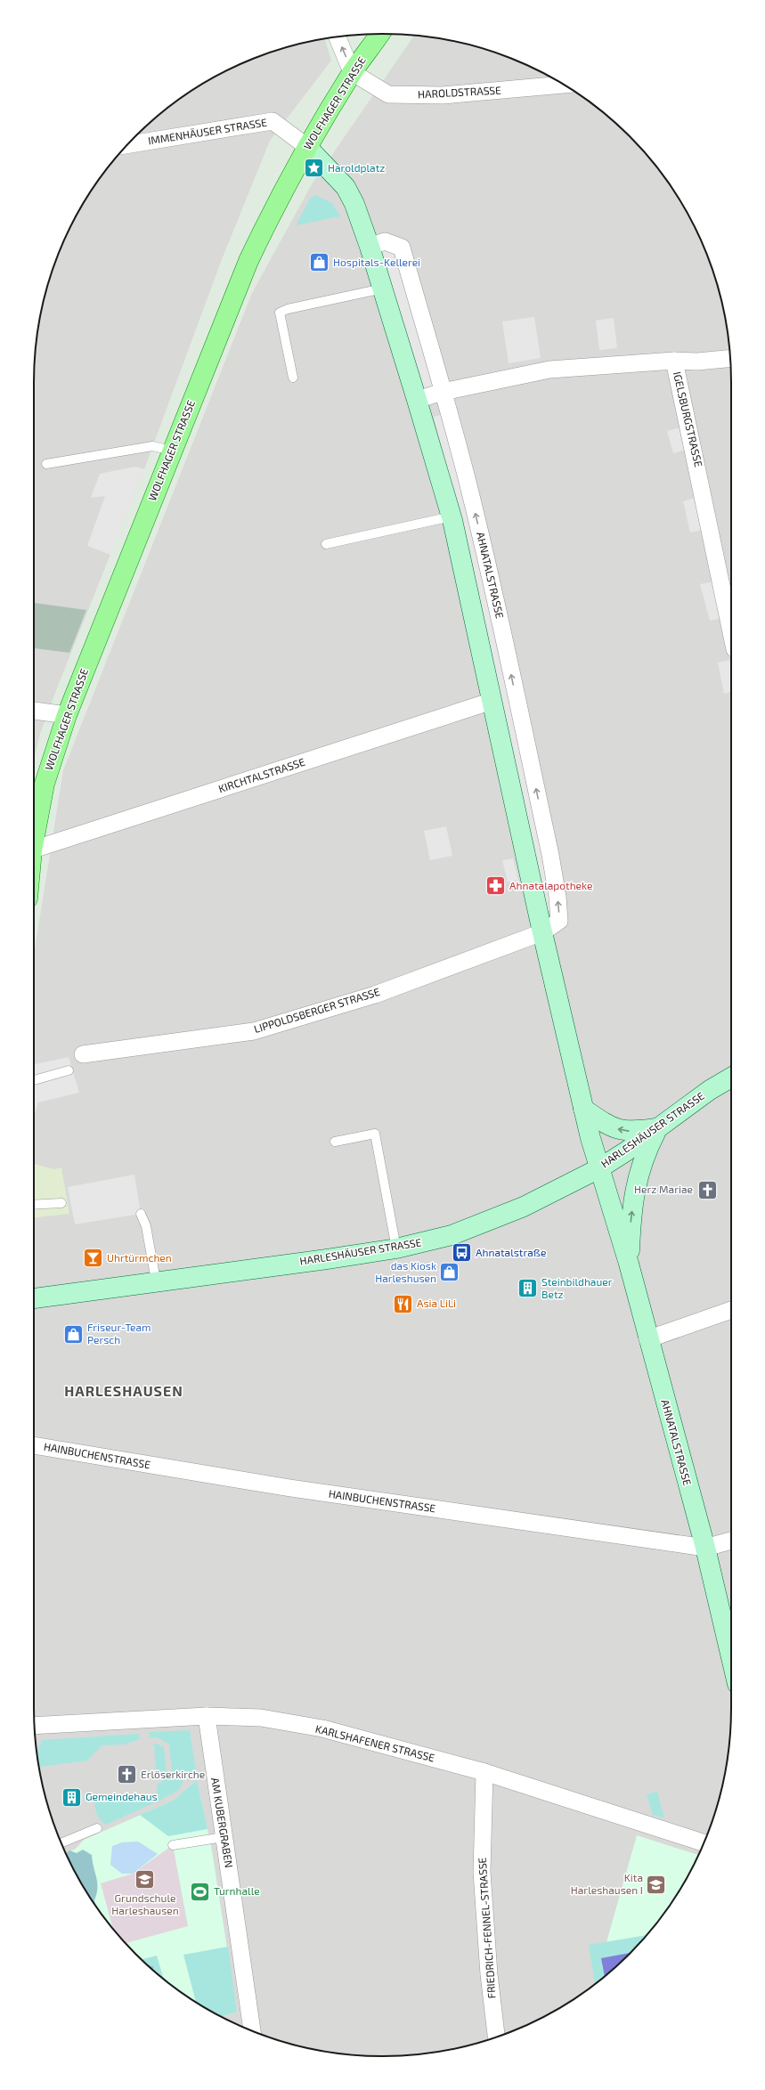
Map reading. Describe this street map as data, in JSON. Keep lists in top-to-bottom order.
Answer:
{
  "streets": {
    "main road": ["WOLFHAGER STRASSE"],
    "street": [
      "HAROLDSTRASSE",
      "IMMENHÄUSER STRASSE",
      "IGELSBURGSTRASSE",
      "AHNATALSTRASSE",
      "KIRCHTALSTRASSE",
      "LIPPOLDSBERGER STRASSE",
      "HARLESHÄUSER STRASSE",
      "HAINBUCHENSTRASSE",
      "KARLSHAFENER STRASSE",
      "AM KUBERGRABEN",
      "FRIEDRICH-FENNEL-STRASSE"
    ]
  },
  "crossings": [
    ["HAROLDSTRASSE", "WOLFHAGER STRASSE"],
    ["WOLFHAGER STRASSE", "IMMENHÄUSER STRASSE"],
    ["WOLFHAGER STRASSE", "AHNATALSTRASSE"],
    ["IMMENHÄUSER STRASSE", "AHNATALSTRASSE"],
    ["IGELSBURGSTRASSE", "AHNATALSTRASSE"],
    ["AHNATALSTRASSE", "KIRCHTALSTRASSE"],
    ["AHNATALSTRASSE", "LIPPOLDSBERGER STRASSE"],
    ["AHNATALSTRASSE", "HARLESHÄUSER STRASSE"],
    ["AHNATALSTRASSE", "HAINBUCHENSTRASSE"],
    ["KARLSHAFENER STRASSE", "AM KUBERGRABEN"],
    ["KARLSHAFENER STRASSE", "FRIEDRICH-FENNEL-STRASSE"]
  ],
  "districts": ["HARLESHAUSEN"],
  "places": {
    "place": ["Haroldplatz"],
    "shop": ["Hospitals-Kellerei", "das Kiosk Harleshusen", "Friseur-Team Persch"],
    "pharmacy": ["Ahnatalapotheke"],
    "church": ["Herz Mariae", "Erlöserkirche"],
    "bus stop": ["Ahnatalstraße"],
    "bar": ["Uhrtürmchen"],
    "building": ["Steinbildhauer Betz", "Gemeindehaus"],
    "restaurant": ["Asia LiLi"],
    "school or university": ["Grundschule Harleshausen", "Kita Harleshausen I"],
    "sports": ["Turnhalle"]
  }
}
